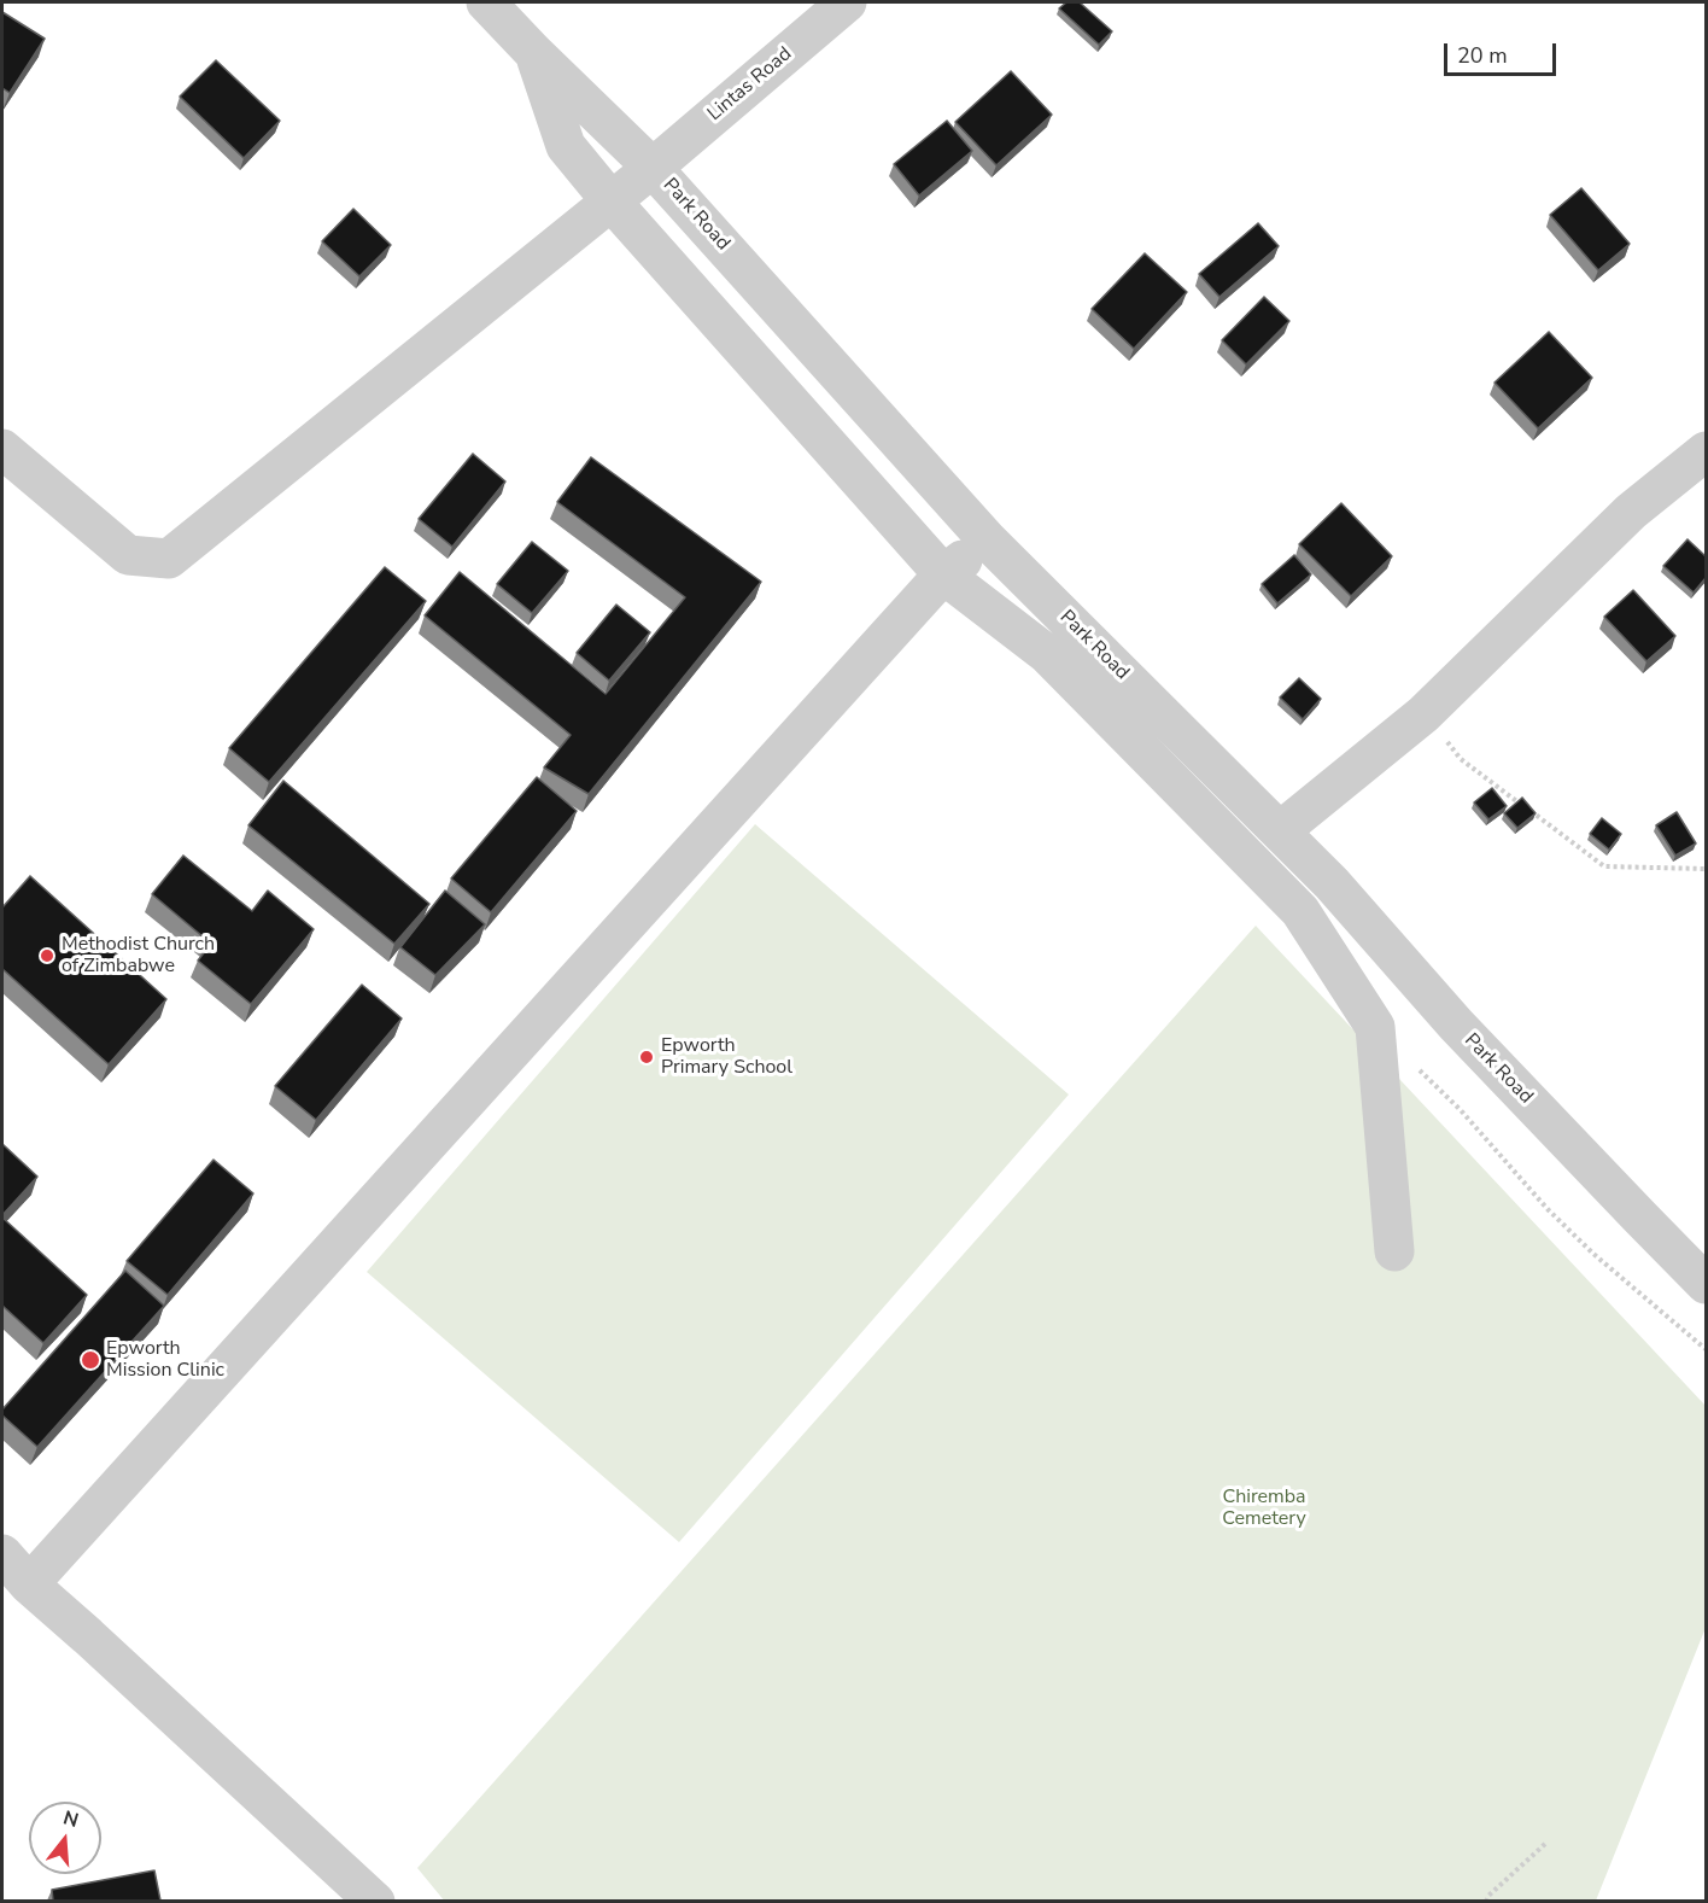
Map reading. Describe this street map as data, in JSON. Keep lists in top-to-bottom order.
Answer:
{
  "streets": {
    "street": ["Lintas Road", "Park Road"]
  },
  "crossings": [
    ["Lintas Road", "Park Road"]
  ],
  "parks": ["Chiremba Cemetery"],
  "places": ["Methodist Church of Zimbabwe", "Epworth Primary School", "Epworth Mission Clinic"],
  "scale_bar": "20 m",
  "north": "top"
}
